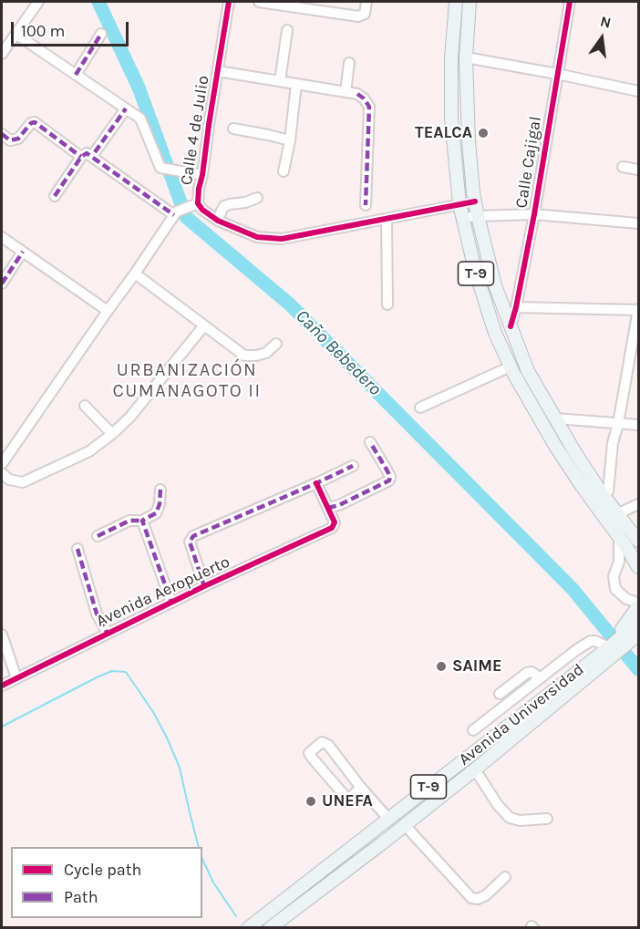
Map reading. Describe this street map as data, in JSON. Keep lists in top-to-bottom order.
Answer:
{
  "streets": {
    "main road": ["T-9", "Avenida Universidad"],
    "street": ["Calle 4 de Julio", "Calle Cajigal", "Avenida Aeropuerto"]
  },
  "crossings": [
    ["Calle 4 de Julio", "T-9"],
    ["Calle Cajigal", "T-9"],
    ["T-9", "Avenida Universidad"]
  ],
  "districts": ["URBANIZACIÓN CUMANAGOTO II"],
  "water": ["Caño Bebedero"],
  "places": ["TEALCA", "SAIME", "UNEFA"],
  "legend": ["Cycle path", "Path"],
  "scale_bar": "100 m",
  "north": "top"
}
